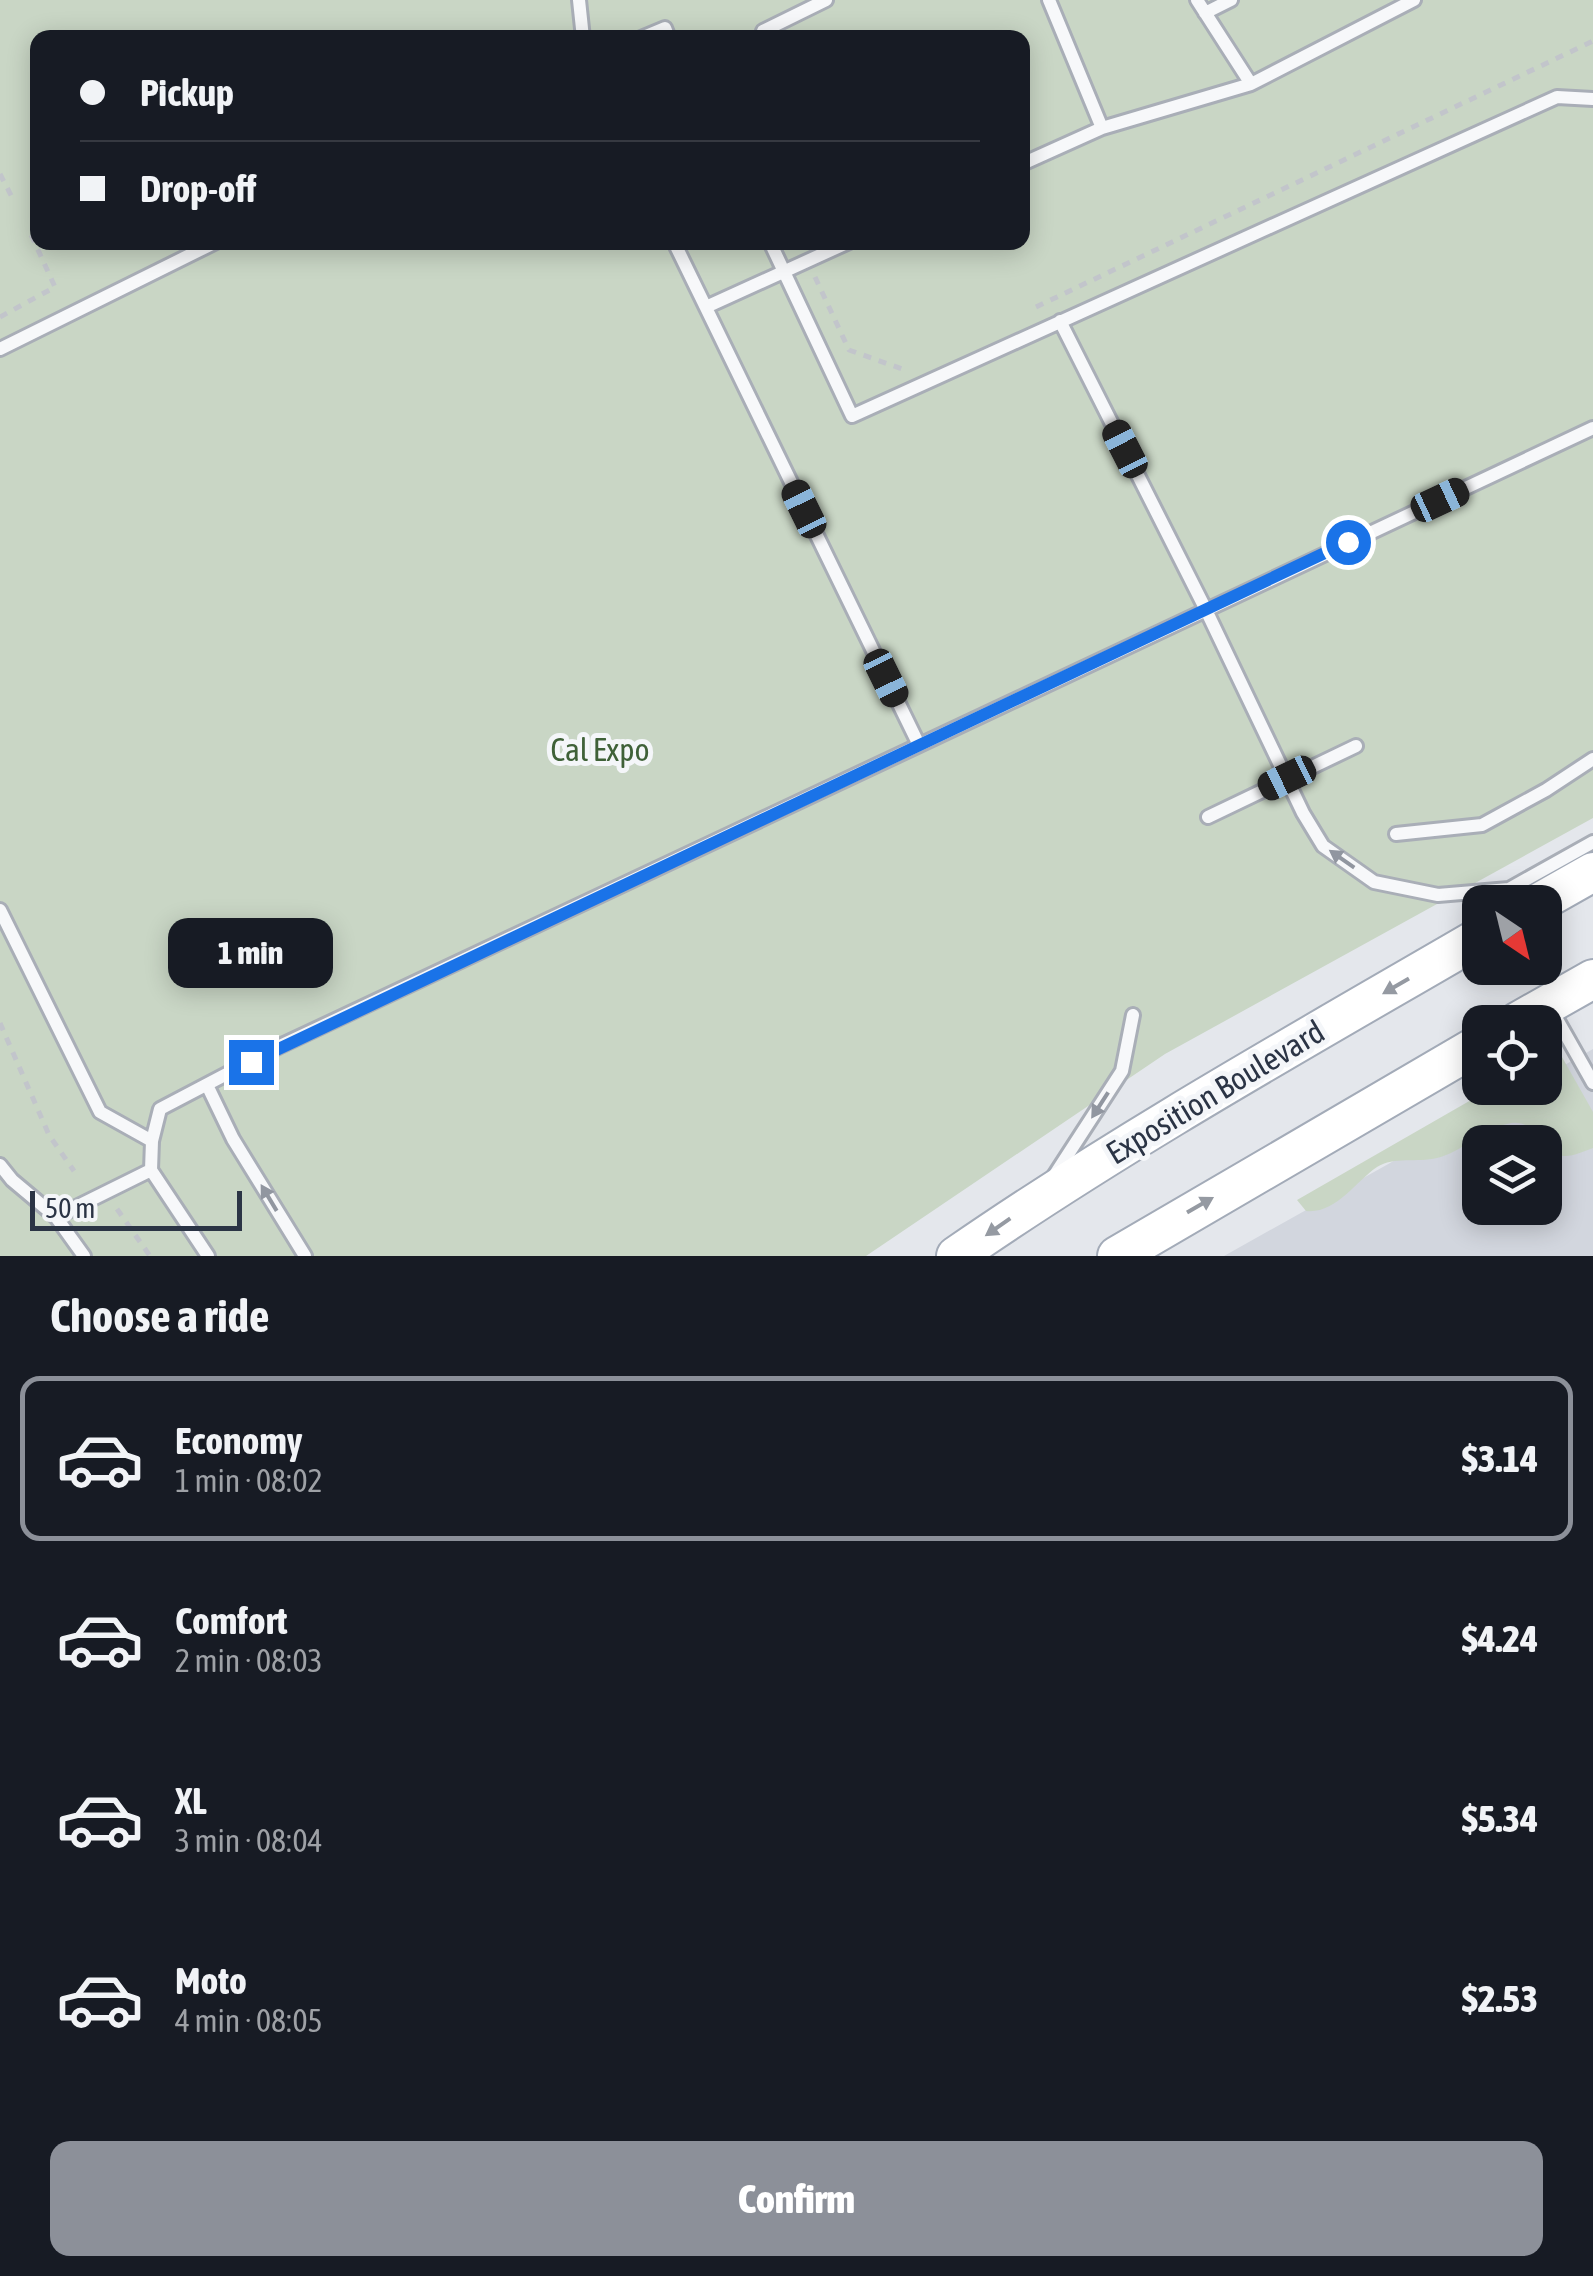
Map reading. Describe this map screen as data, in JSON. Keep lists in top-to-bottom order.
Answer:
{
  "streets": {
    "main road": ["Exposition Boulevard"]
  },
  "parks": ["Cal Expo"],
  "scale_bar": "50 m",
  "north": "bottom right",
  "page": {
    "banner": ["Pickup", "Drop-off"],
    "bubble": "1 min",
    "scale": "50 m",
    "heading": "Choose a ride",
    "list": [
      {
        "name": "Economy",
        "note": "1 min · 08:02",
        "value": "$3.14"
      },
      {
        "name": "Comfort",
        "note": "2 min · 08:03",
        "value": "$4.24"
      },
      {
        "name": "XL",
        "note": "3 min · 08:04",
        "value": "$5.34"
      },
      {
        "name": "Moto",
        "note": "4 min · 08:05",
        "value": "$2.53"
      }
    ],
    "buttons": "Confirm"
  }
}
